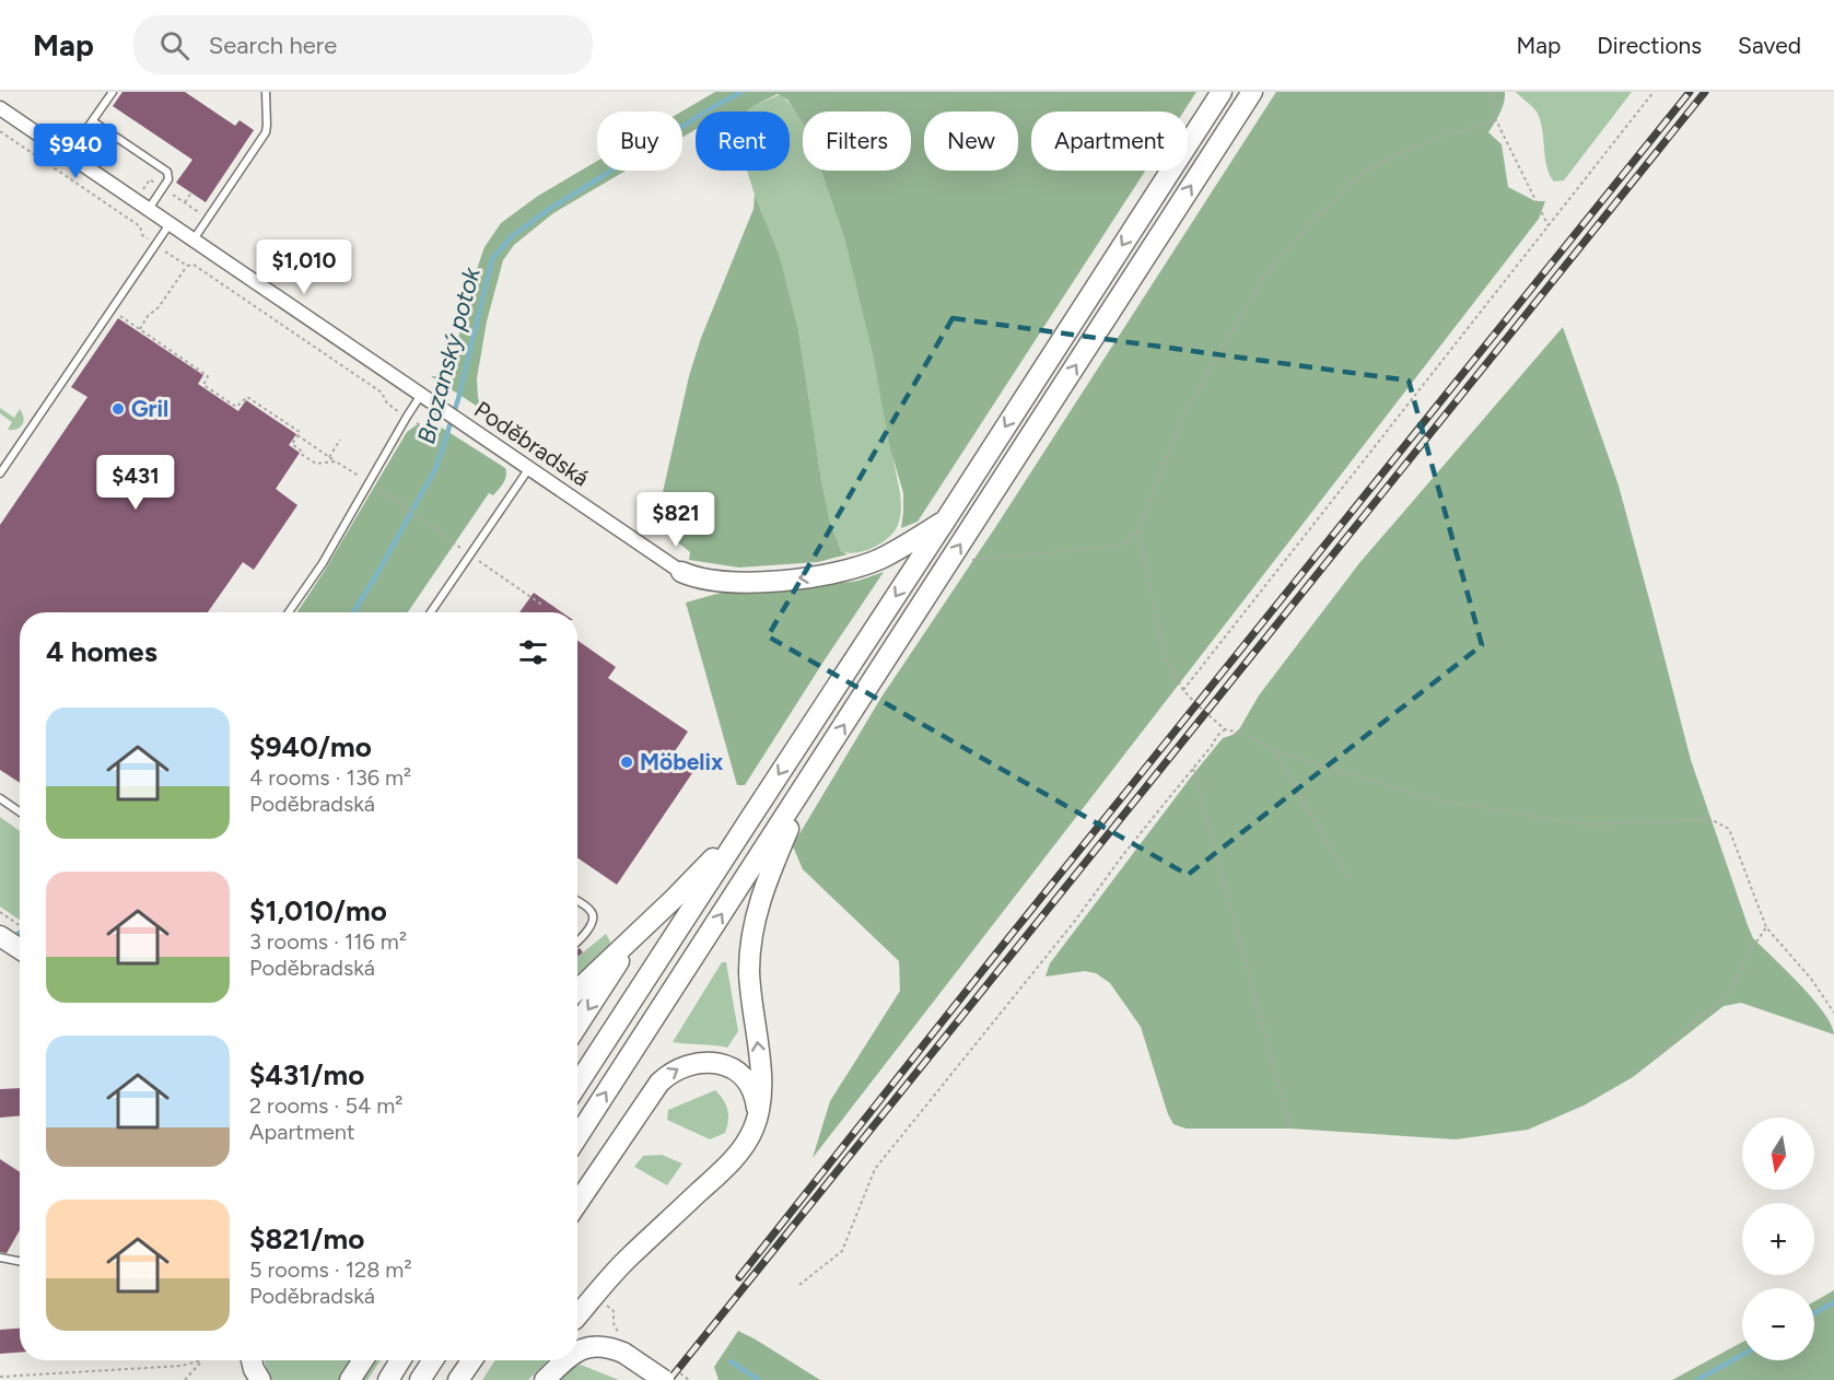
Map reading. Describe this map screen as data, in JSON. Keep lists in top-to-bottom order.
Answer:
{
  "streets": {
    "street": ["Poděbradská"]
  },
  "water": ["Brozanský potok"],
  "places": ["Gril", "Möbelix"],
  "north": "bottom",
  "page": {
    "header": "Map",
    "search": "Search here",
    "nav": ["Map", "Directions", "Saved"],
    "chip": [
      "Buy",
      "Rent",
      "Filters",
      "New",
      "Apartment"
    ],
    "price": [
      "$940",
      "$1,010",
      "$431",
      "$821"
    ],
    "heading": "4 homes",
    "list": [
      {
        "name": "$940/mo",
        "note": "4 rooms · 136 m² · Poděbradská"
      },
      {
        "name": "$1,010/mo",
        "note": "3 rooms · 116 m² · Poděbradská"
      },
      {
        "name": "$431/mo",
        "note": "2 rooms · 54 m² · Apartment"
      },
      {
        "name": "$821/mo",
        "note": "5 rooms · 128 m² · Poděbradská"
      }
    ],
    "map_buttons": ["+", "−"]
  }
}
